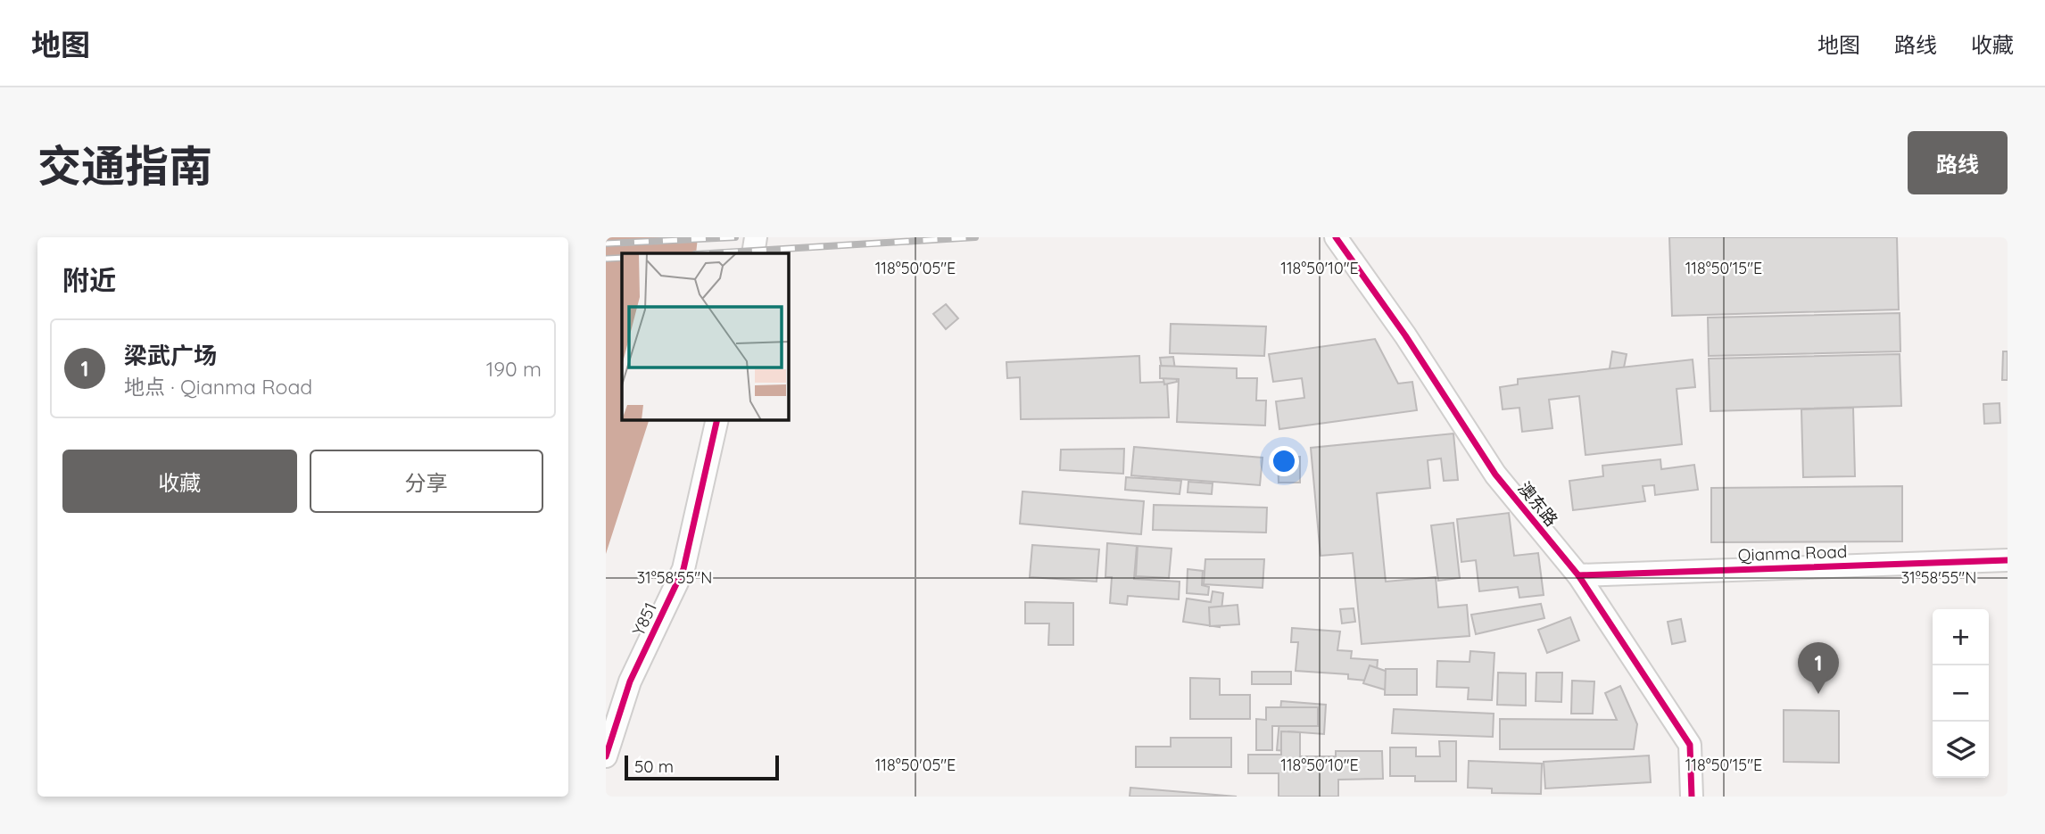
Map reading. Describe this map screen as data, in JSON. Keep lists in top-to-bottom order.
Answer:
{
  "streets": {
    "street": ["澳东路", "Qianma Road", "Y851"]
  },
  "crossings": [
    ["澳东路", "Qianma Road"]
  ],
  "scale_bar": "50 m",
  "page": {
    "header": "地图",
    "nav": ["地图", "路线", "收藏"],
    "title": "交通指南",
    "buttons": [
      "路线",
      ["收藏", "分享"]
    ],
    "heading": "附近",
    "list": [
      {
        "mark": "1",
        "name": "梁武广场",
        "note": "地点 · Qianma Road",
        "value": "190 m"
      }
    ],
    "map_buttons": ["+", "−"],
    "pins": "1",
    "scale": "50 m"
  },
  "coordinates": [
    "118°50'05\"E",
    "118°50'10\"E",
    "118°50'15\"E",
    "31°58'55\"N"
  ]
}
